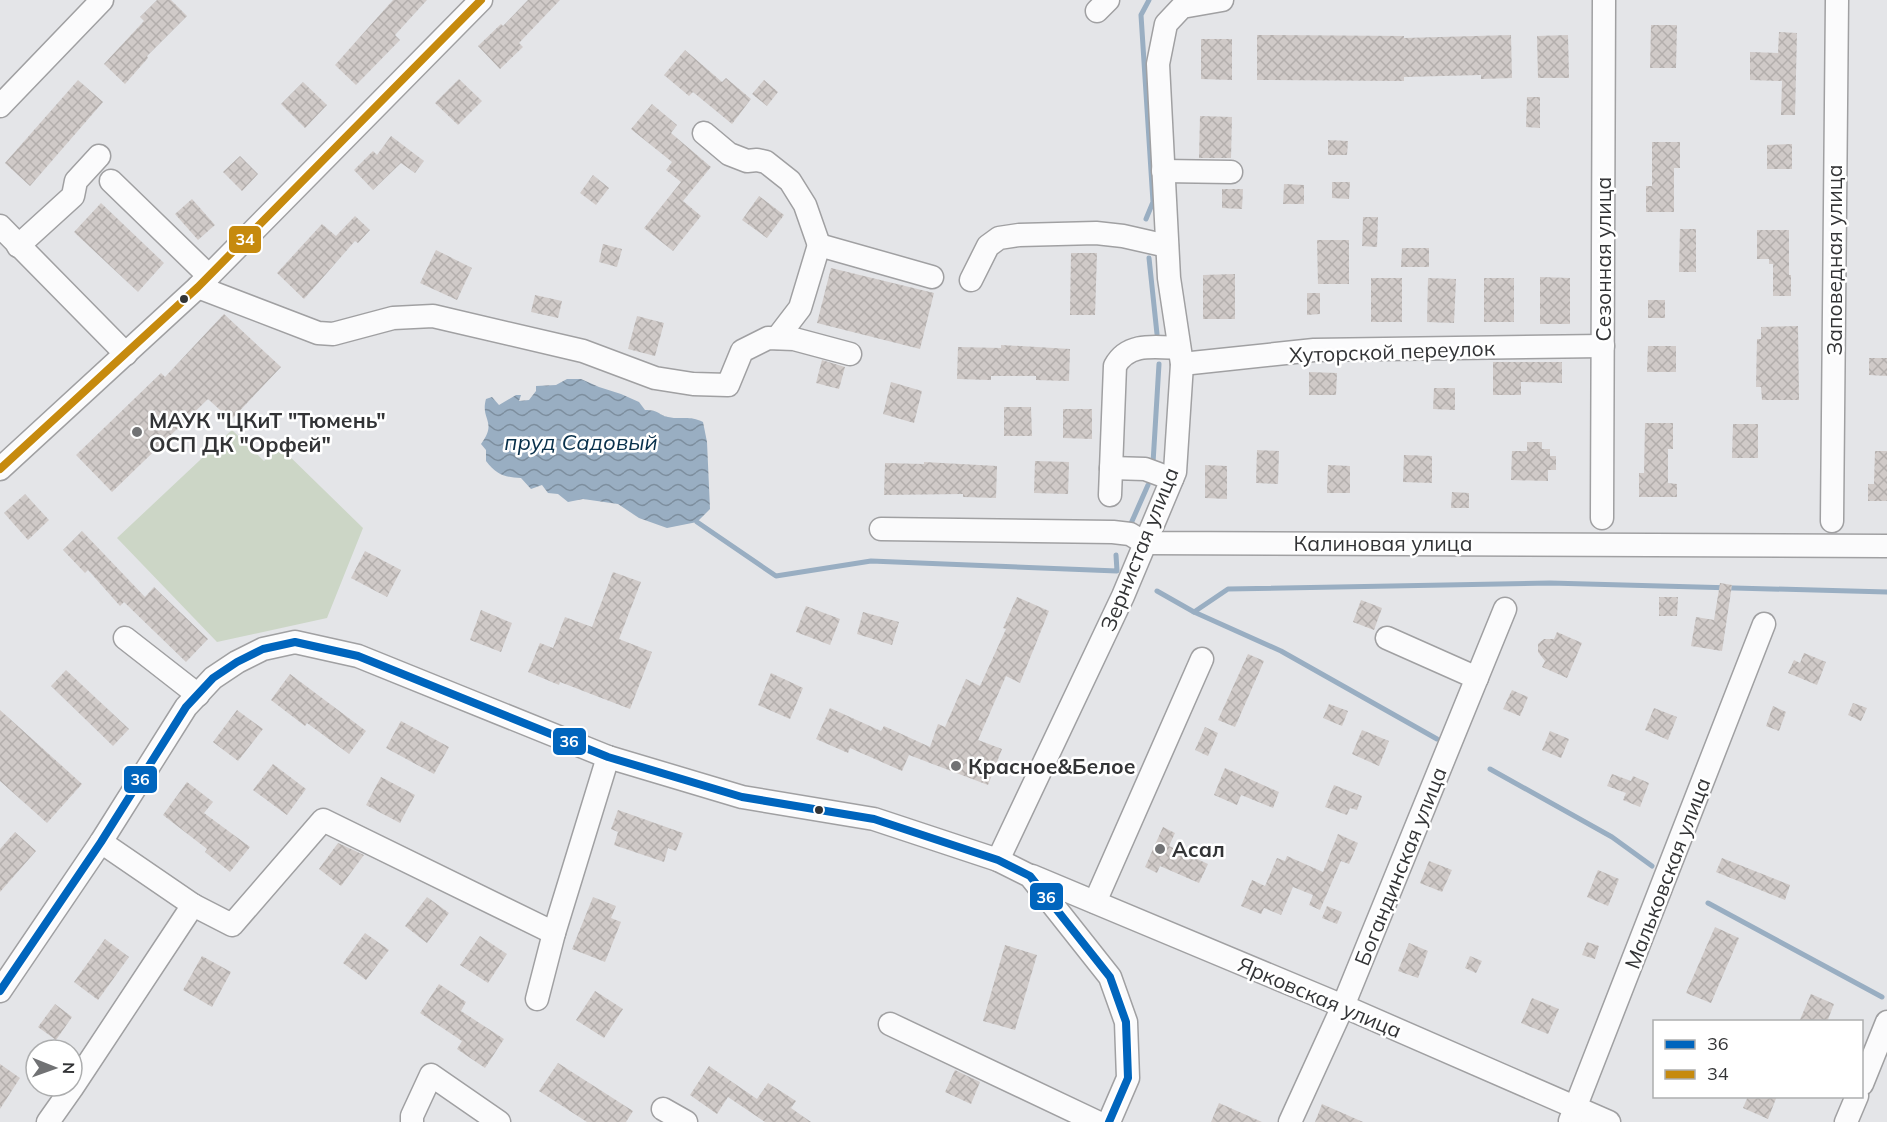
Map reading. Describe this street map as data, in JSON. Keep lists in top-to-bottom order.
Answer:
{
  "streets": {
    "street": [
      "Сезонная улица",
      "Заповедная улица",
      "Хуторской переулок",
      "Калиновая улица",
      "Зернистая улица",
      "Богандинская улица",
      "Мальковская улица",
      "Ярковская улица"
    ]
  },
  "crossings": [
    ["Сезонная улица", "Хуторской переулок"],
    ["Хуторской переулок", "Зернистая улица"],
    ["Калиновая улица", "Зернистая улица"],
    ["Зернистая улица", "Ярковская улица"],
    ["Богандинская улица", "Ярковская улица"],
    ["Мальковская улица", "Ярковская улица"]
  ],
  "water": ["пруд Садовый"],
  "places": ["МАУК \"ЦКиТ \"Тюмень\" ОСП ДК \"Орфей\"", "Красное&Белое", "Асал"],
  "lines": ["transit line 34", "transit line 36"],
  "legend": ["36", "34"],
  "north": "right"
}
